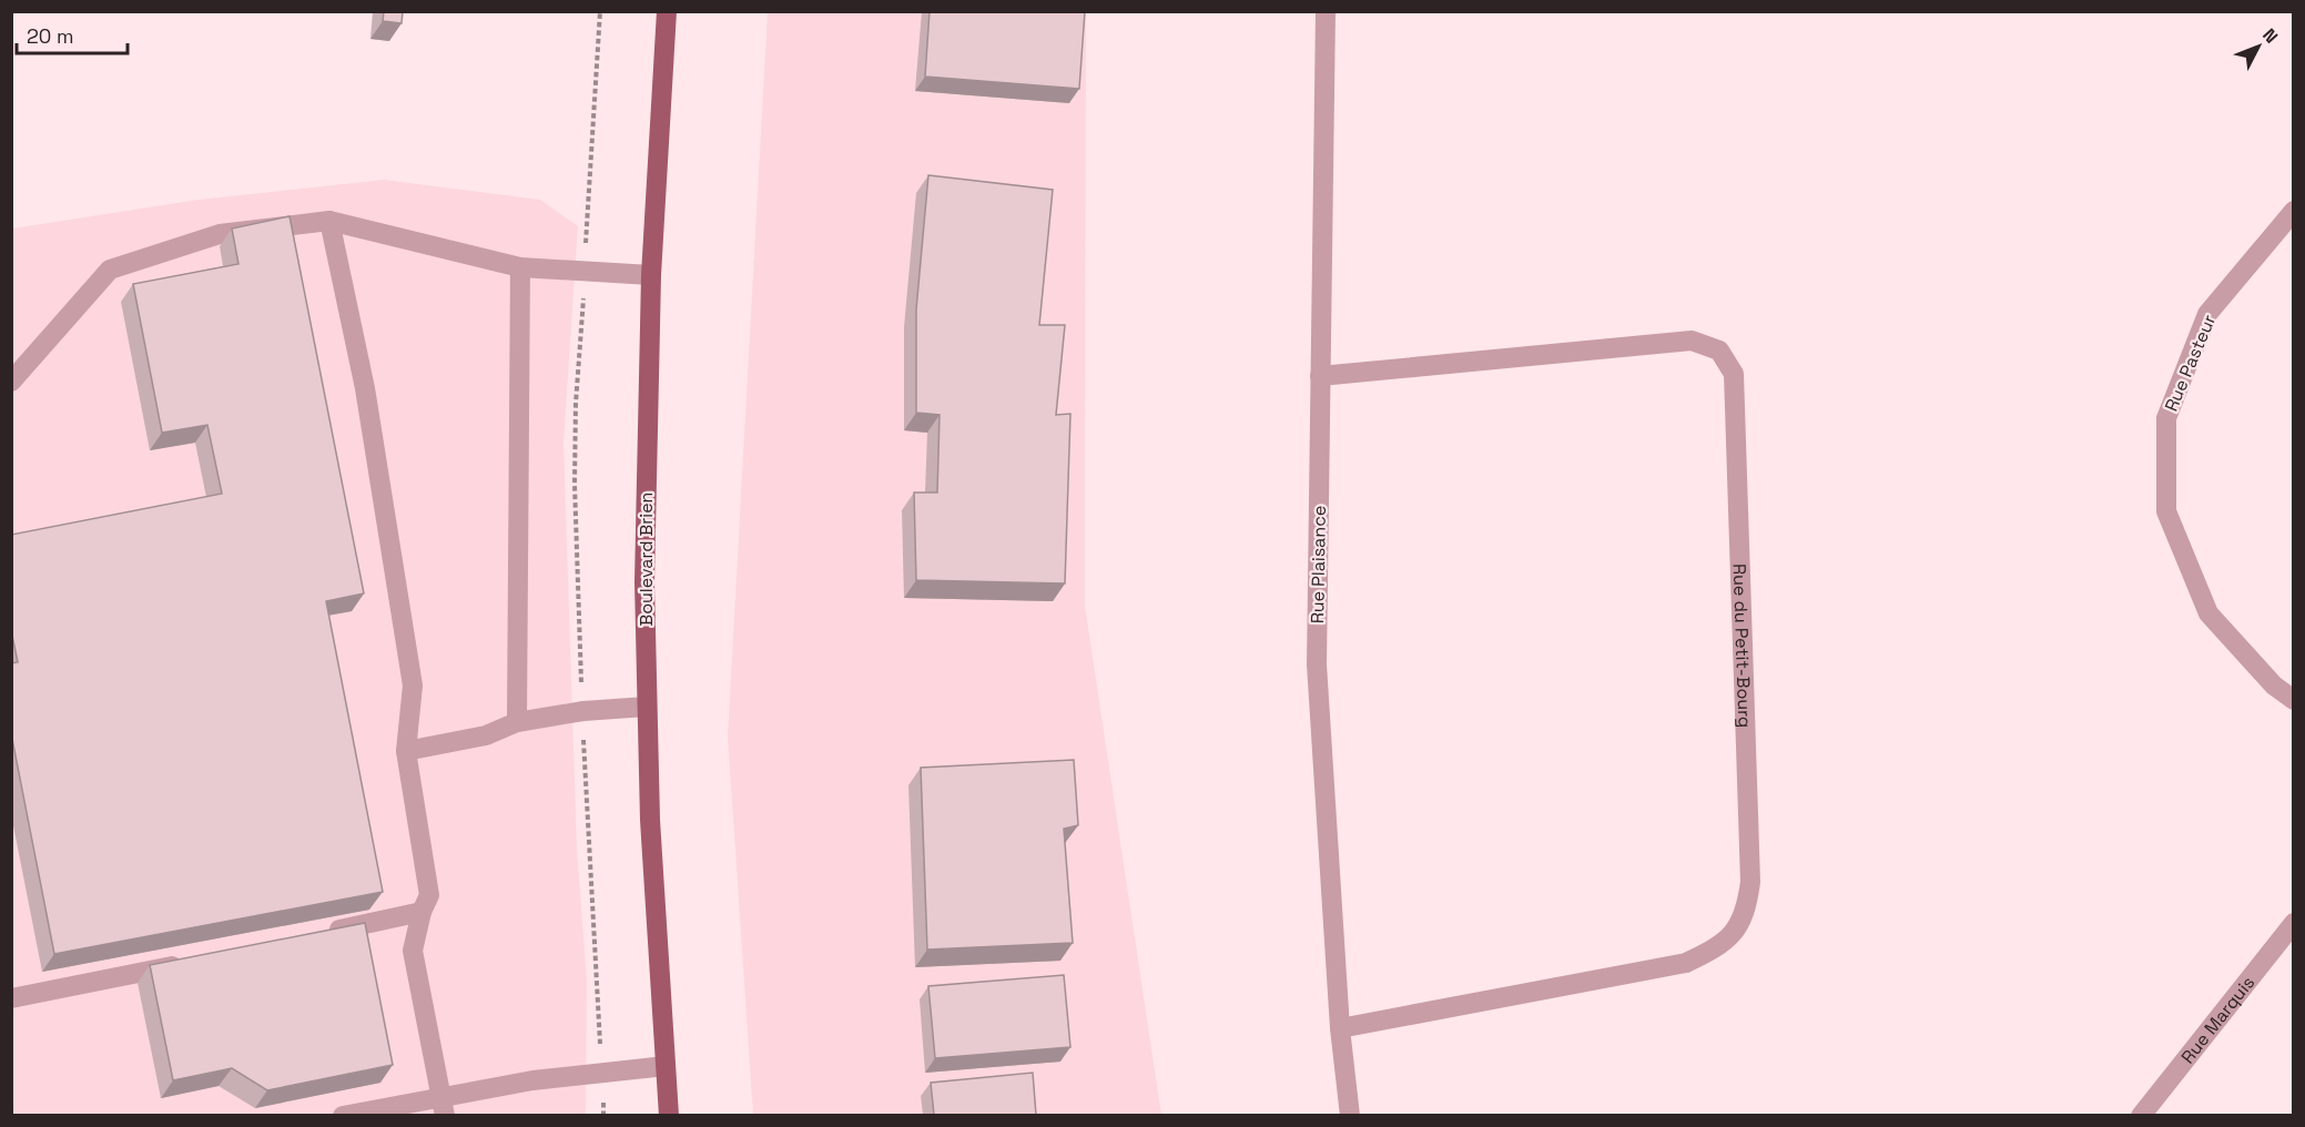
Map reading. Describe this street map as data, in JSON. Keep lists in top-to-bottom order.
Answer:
{
  "streets": {
    "main road": ["Boulevard Brien"],
    "street": [
      "Rue Pasteur",
      "Rue Plaisance",
      "Rue du Petit-Bourg",
      "Rue Marquis"
    ]
  },
  "crossings": [
    ["Rue Plaisance", "Rue du Petit-Bourg"]
  ],
  "scale_bar": "20 m",
  "north": "top right"
}
